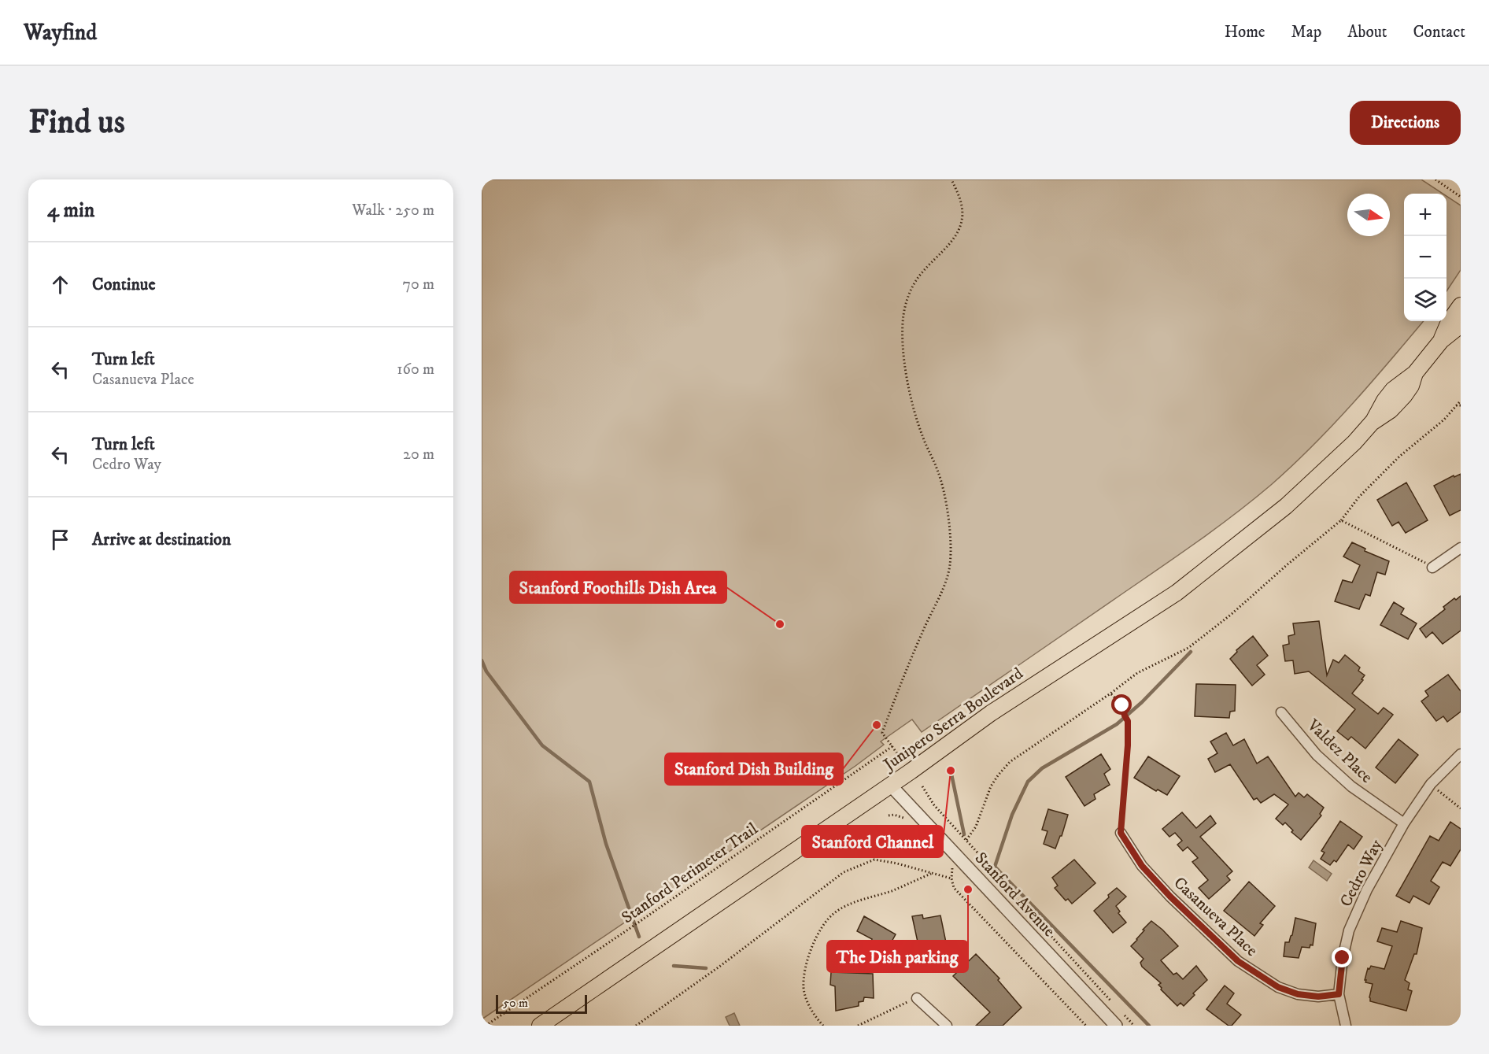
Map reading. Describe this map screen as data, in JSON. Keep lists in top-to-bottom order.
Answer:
{
  "streets": {
    "main road": ["Junipero Serra Boulevard"],
    "street": [
      "Valdez Place",
      "Cedro Way",
      "Stanford Avenue",
      "Casanueva Place"
    ],
    "path": ["Stanford Perimeter Trail"]
  },
  "crossings": [
    ["Junipero Serra Boulevard", "Stanford Avenue"],
    ["Valdez Place", "Cedro Way"],
    ["Cedro Way", "Casanueva Place"]
  ],
  "places": [
    "Stanford Foothills Dish Area",
    "Stanford Dish Building",
    "Stanford Channel",
    "The Dish parking"
  ],
  "scale_bar": "50 m",
  "north": "right",
  "page": {
    "header": "Wayfind",
    "nav": [
      "Home",
      "Map",
      "About",
      "Contact"
    ],
    "buttons": "Directions",
    "title": "Find us",
    "heading": ["4 min", "Walk · 250 m"],
    "map_buttons": ["+", "−"],
    "list": [
      ["Continue", "70 m"],
      ["Turn left", "Casanueva Place", "160 m"],
      ["Turn left", "Cedro Way", "20 m"],
      "Arrive at destination"
    ],
    "scale": "50 m"
  }
}
